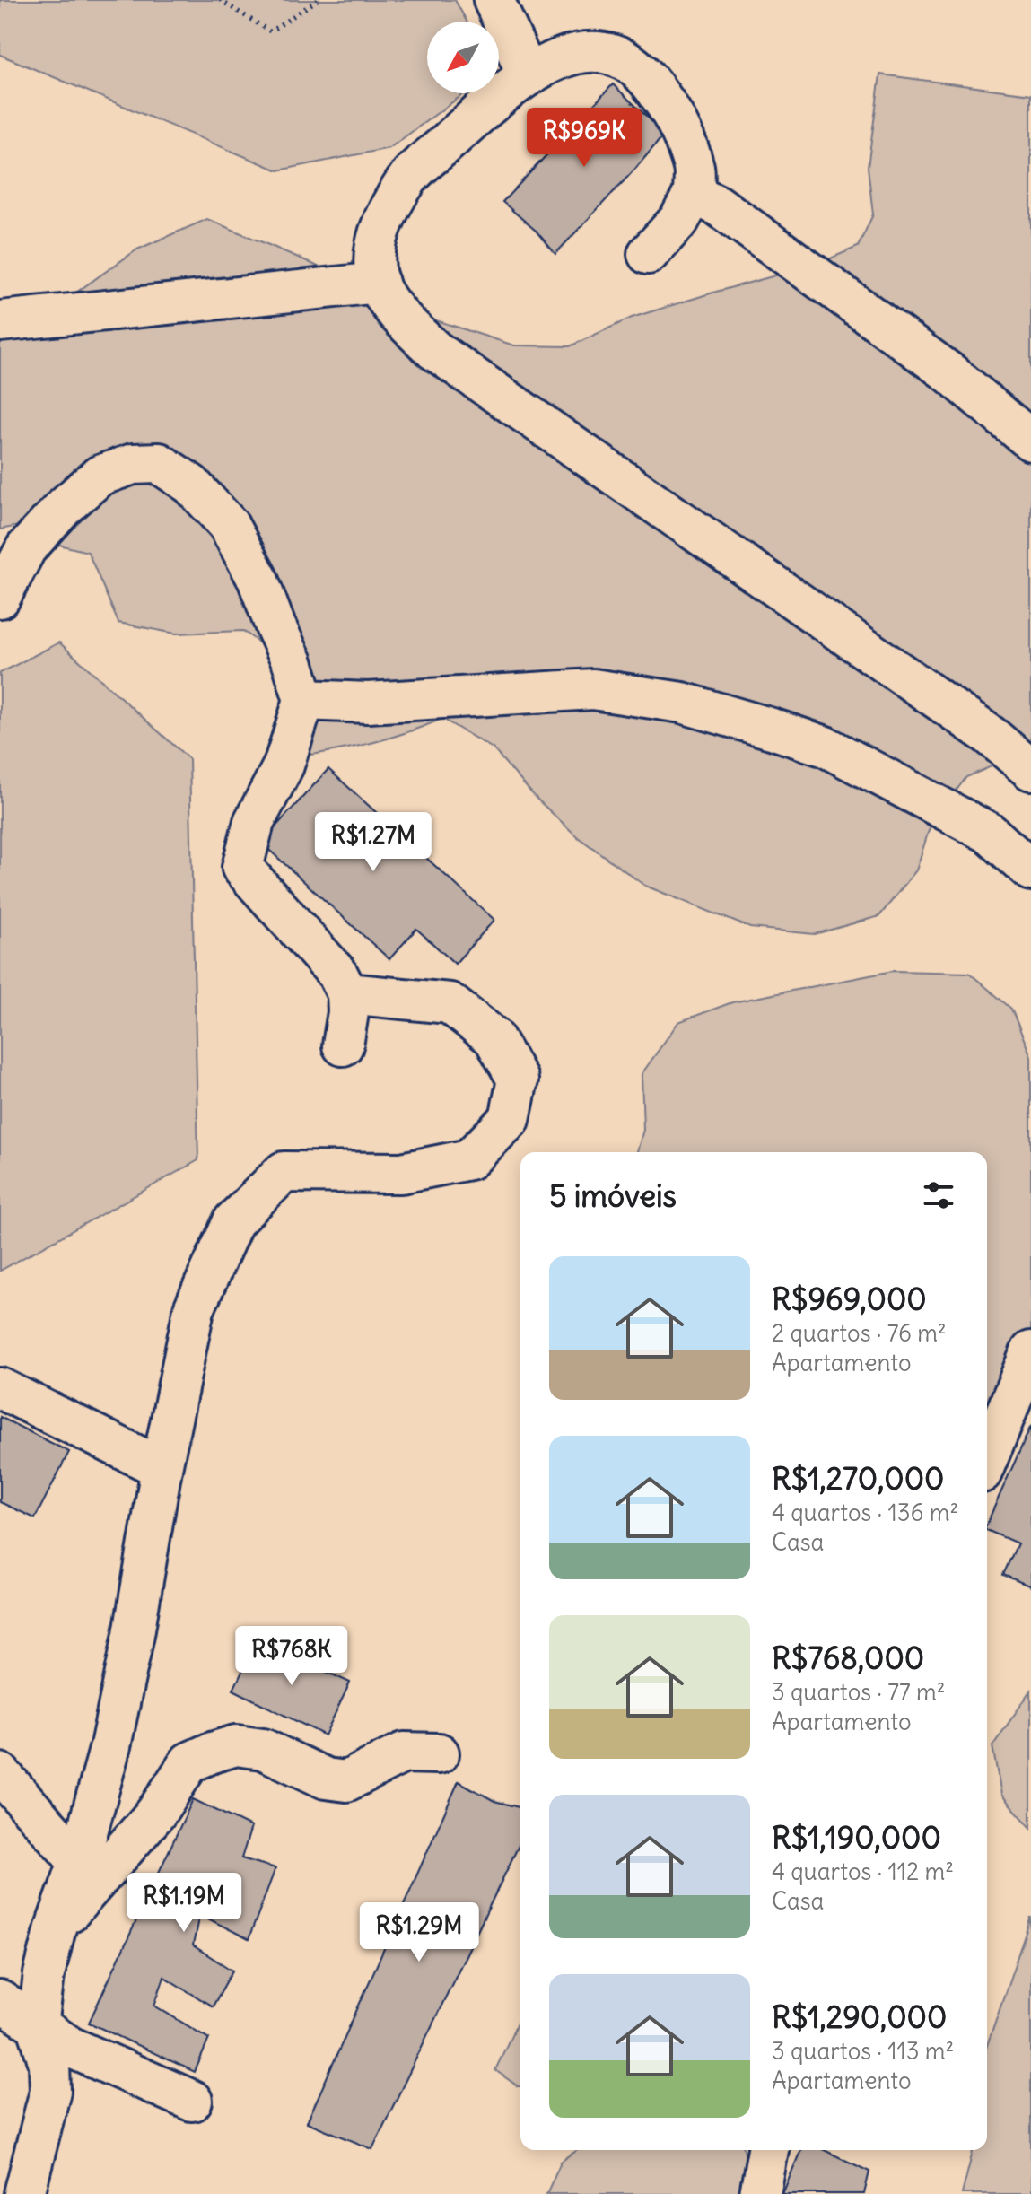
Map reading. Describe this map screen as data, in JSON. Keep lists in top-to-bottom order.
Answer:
{
  "north": "bottom left",
  "page": {
    "price": [
      "R$969K",
      "R$1.27M",
      "R$768K",
      "R$1.19M",
      "R$1.29M"
    ],
    "heading": "5 imóveis",
    "list": [
      {
        "name": "R$969,000",
        "note": "2 quartos · 76 m² · Apartamento"
      },
      {
        "name": "R$1,270,000",
        "note": "4 quartos · 136 m² · Casa"
      },
      {
        "name": "R$768,000",
        "note": "3 quartos · 77 m² · Apartamento"
      },
      {
        "name": "R$1,190,000",
        "note": "4 quartos · 112 m² · Casa"
      },
      {
        "name": "R$1,290,000",
        "note": "3 quartos · 113 m² · Apartamento"
      }
    ]
  }
}
